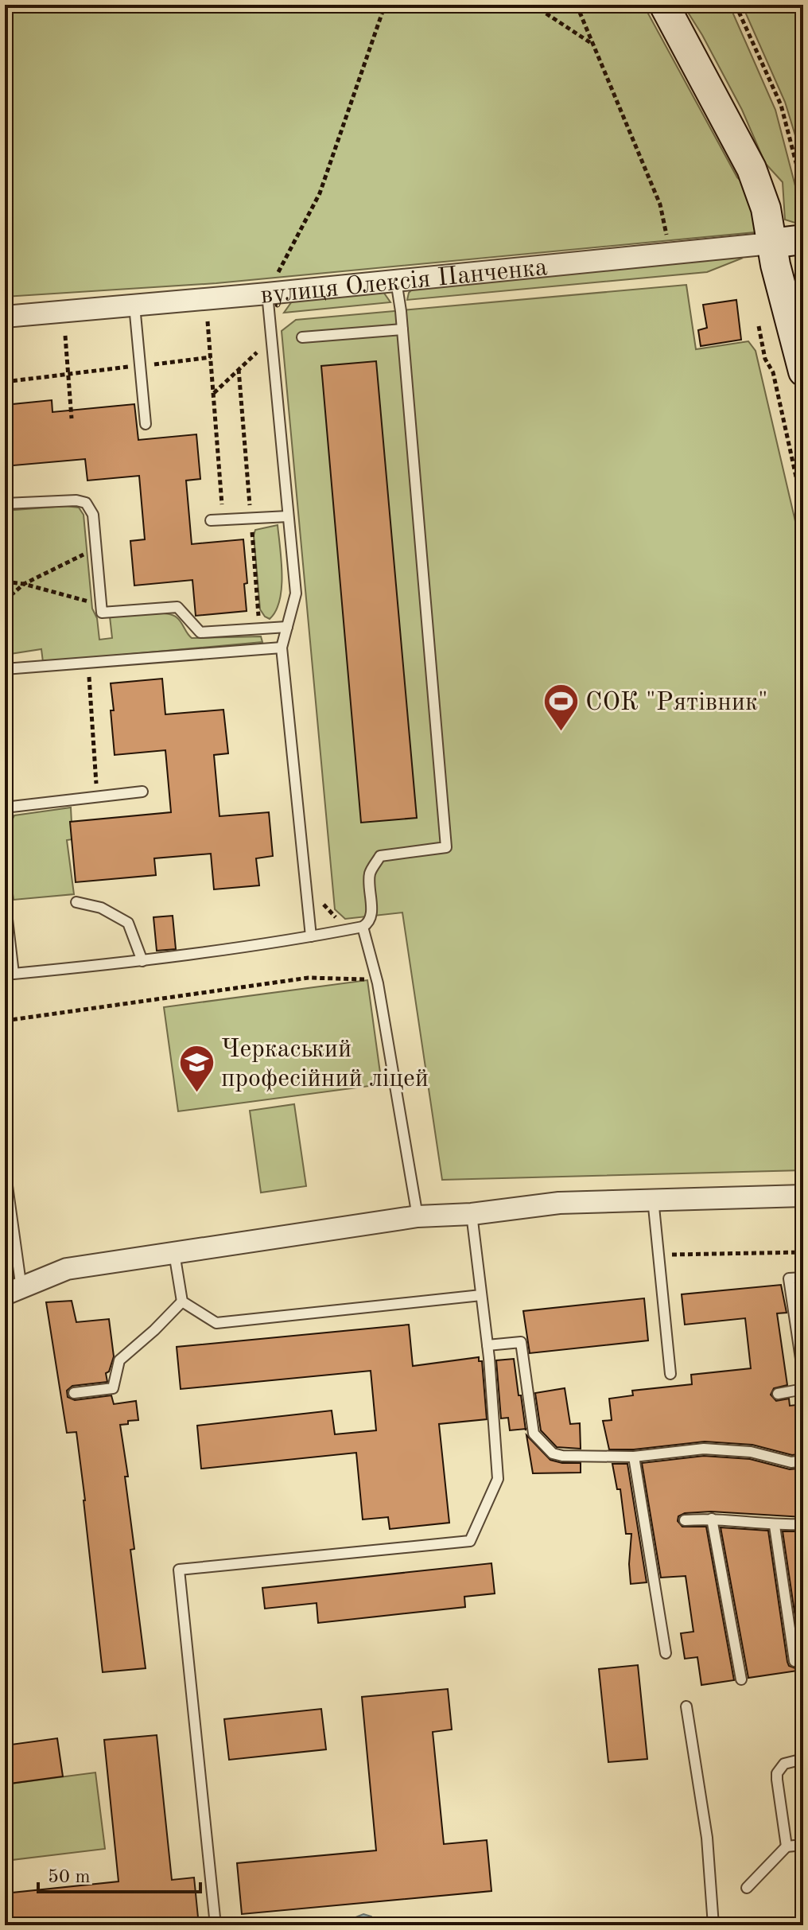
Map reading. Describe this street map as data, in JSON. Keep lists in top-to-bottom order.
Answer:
{
  "streets": {
    "street": ["вулиця Олексія Панченка"]
  },
  "places": {
    "sports": ["СОК \"Рятівник\""],
    "school or university": ["Черкаський професійний ліцей"]
  },
  "scale_bar": "50 m"
}
